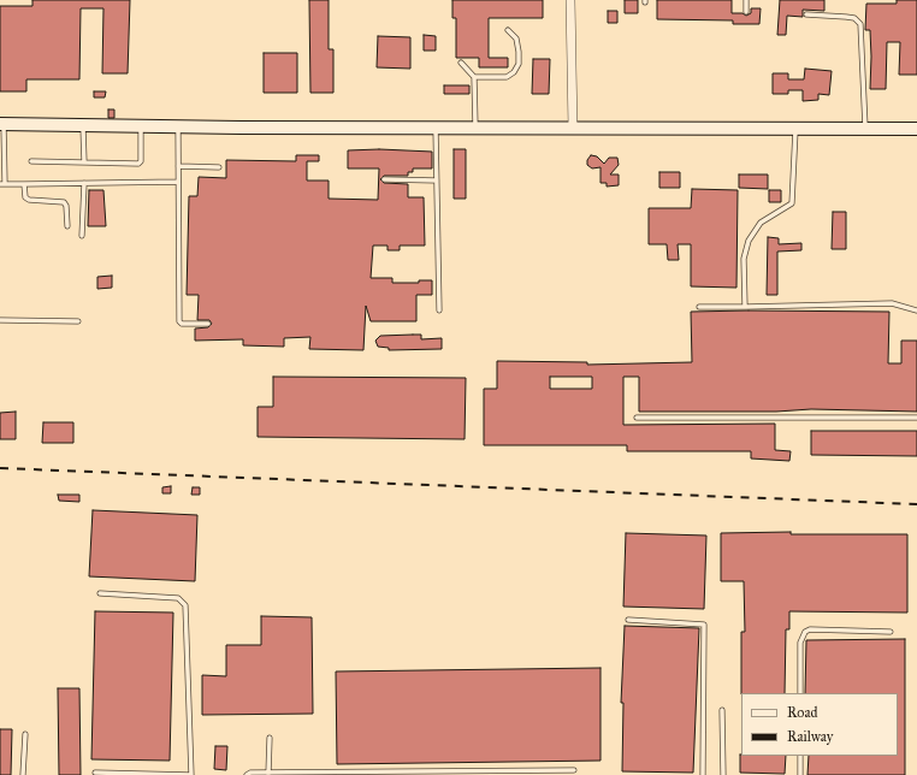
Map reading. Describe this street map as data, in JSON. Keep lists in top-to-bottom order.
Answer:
{
  "legend": ["Road", "Railway"]
}
